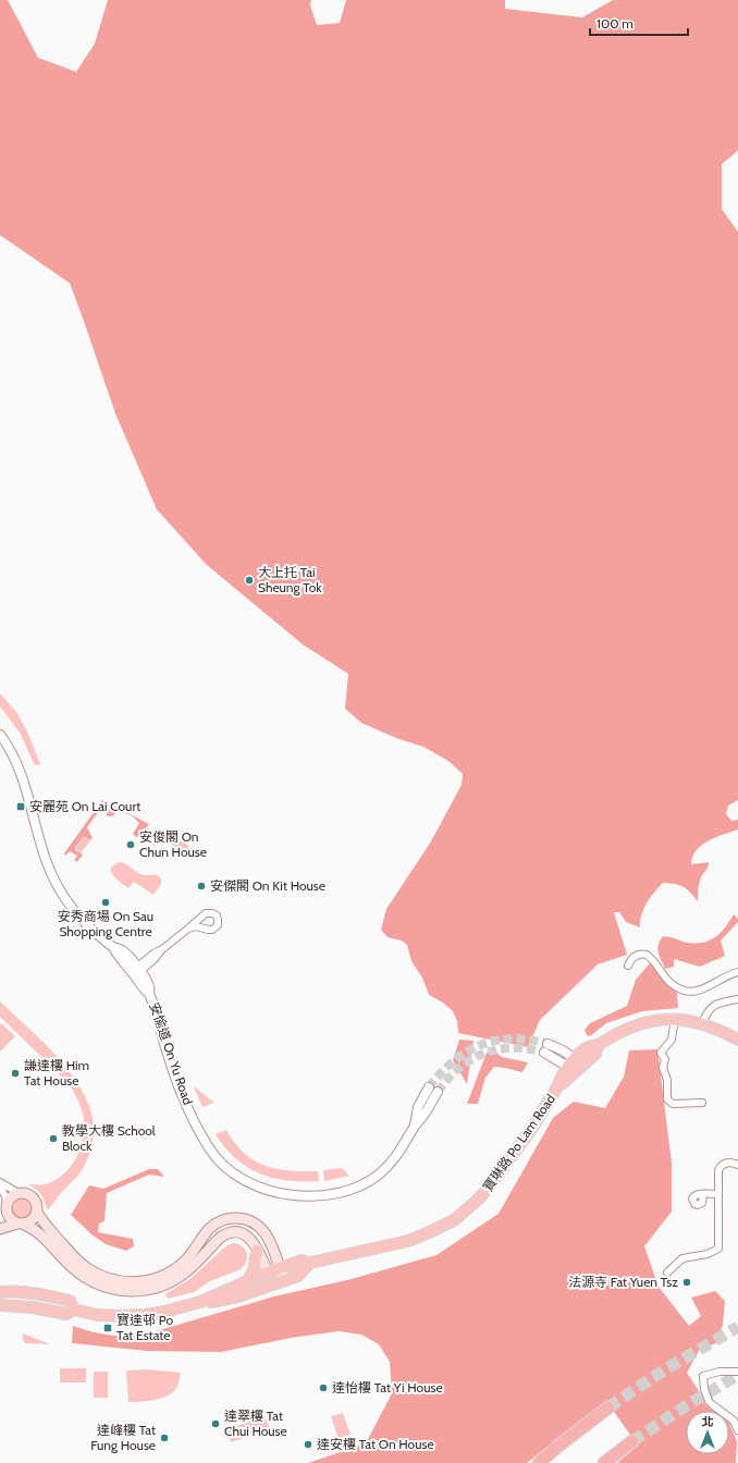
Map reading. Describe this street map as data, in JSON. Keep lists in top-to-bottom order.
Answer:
{
  "streets": {
    "main road": ["寶琳路 Po Lam Road"],
    "street": ["安愉道 On Yu Road"]
  },
  "places": {
    "other": [
      "大上托 Tai Sheung Tok",
      "安俊閣 On Chun House",
      "安傑閣 On Kit House",
      "安秀商場 On Sau Shopping Centre",
      "謙達樓 Him Tat House",
      "教學大樓 School Block",
      "法源寺 Fat Yuen Tsz",
      "達怡樓 Tat Yi House",
      "達翠樓 Tat Chui House",
      "達峰樓 Tat Fung House",
      "達安樓 Tat On House"
    ],
    "transit": ["安麗苑 On Lai Court", "寶達邨 Po Tat Estate"]
  },
  "scale_bar": "100 m",
  "north": "top"
}
